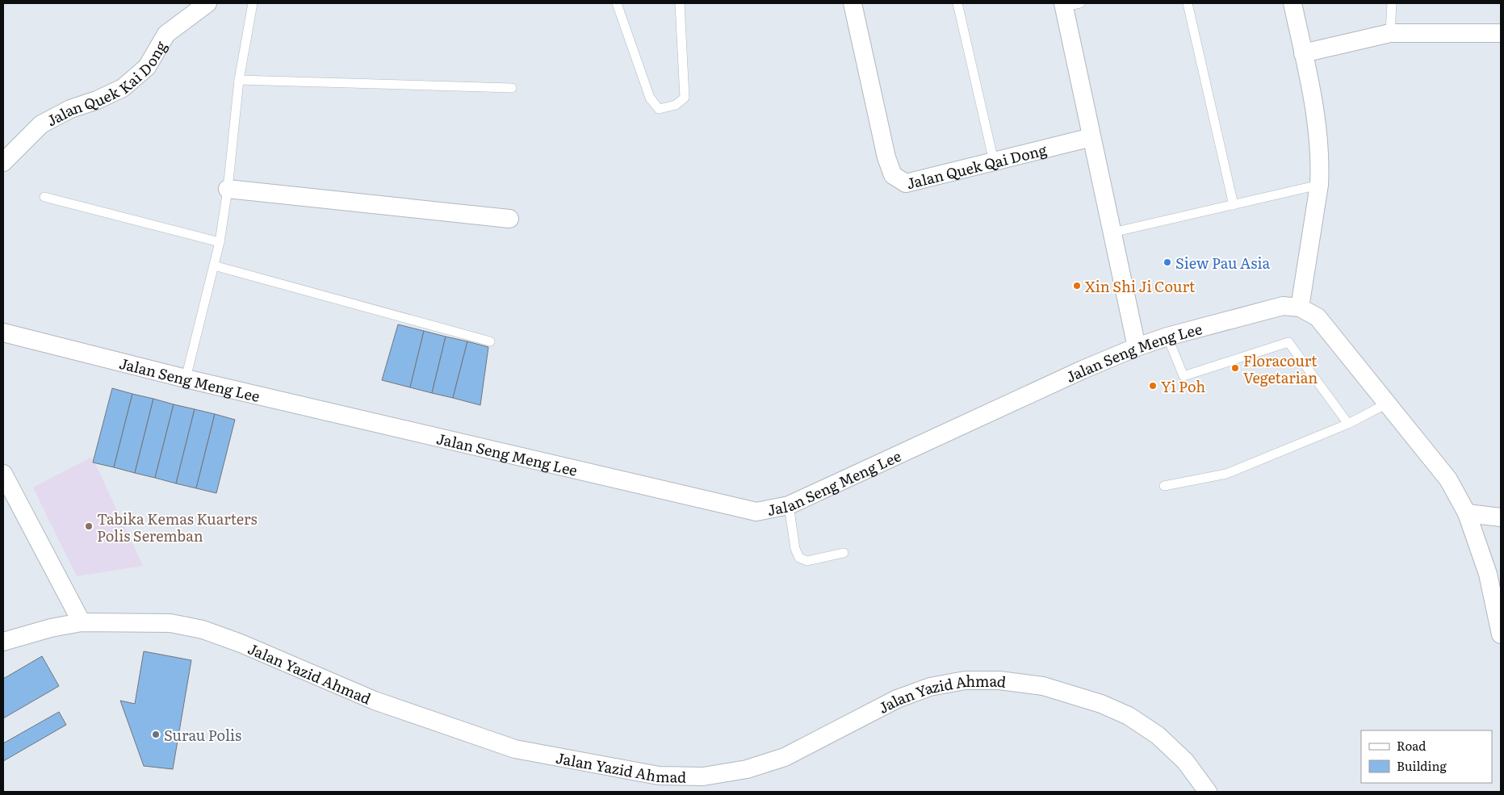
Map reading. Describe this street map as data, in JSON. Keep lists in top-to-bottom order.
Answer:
{
  "streets": {
    "street": [
      "Jalan Quek Kai Dong",
      "Jalan Quek Qai Dong",
      "Jalan Seng Meng Lee",
      "Jalan Yazid Ahmad"
    ]
  },
  "places": [
    "Siew Pau Asia",
    "Xin Shi Ji Court",
    "Floracourt Vegetarian",
    "Yi Poh",
    "Tabika Kemas Kuarters Polis Seremban",
    "Surau Polis"
  ],
  "legend": ["Road", "Building"]
}
